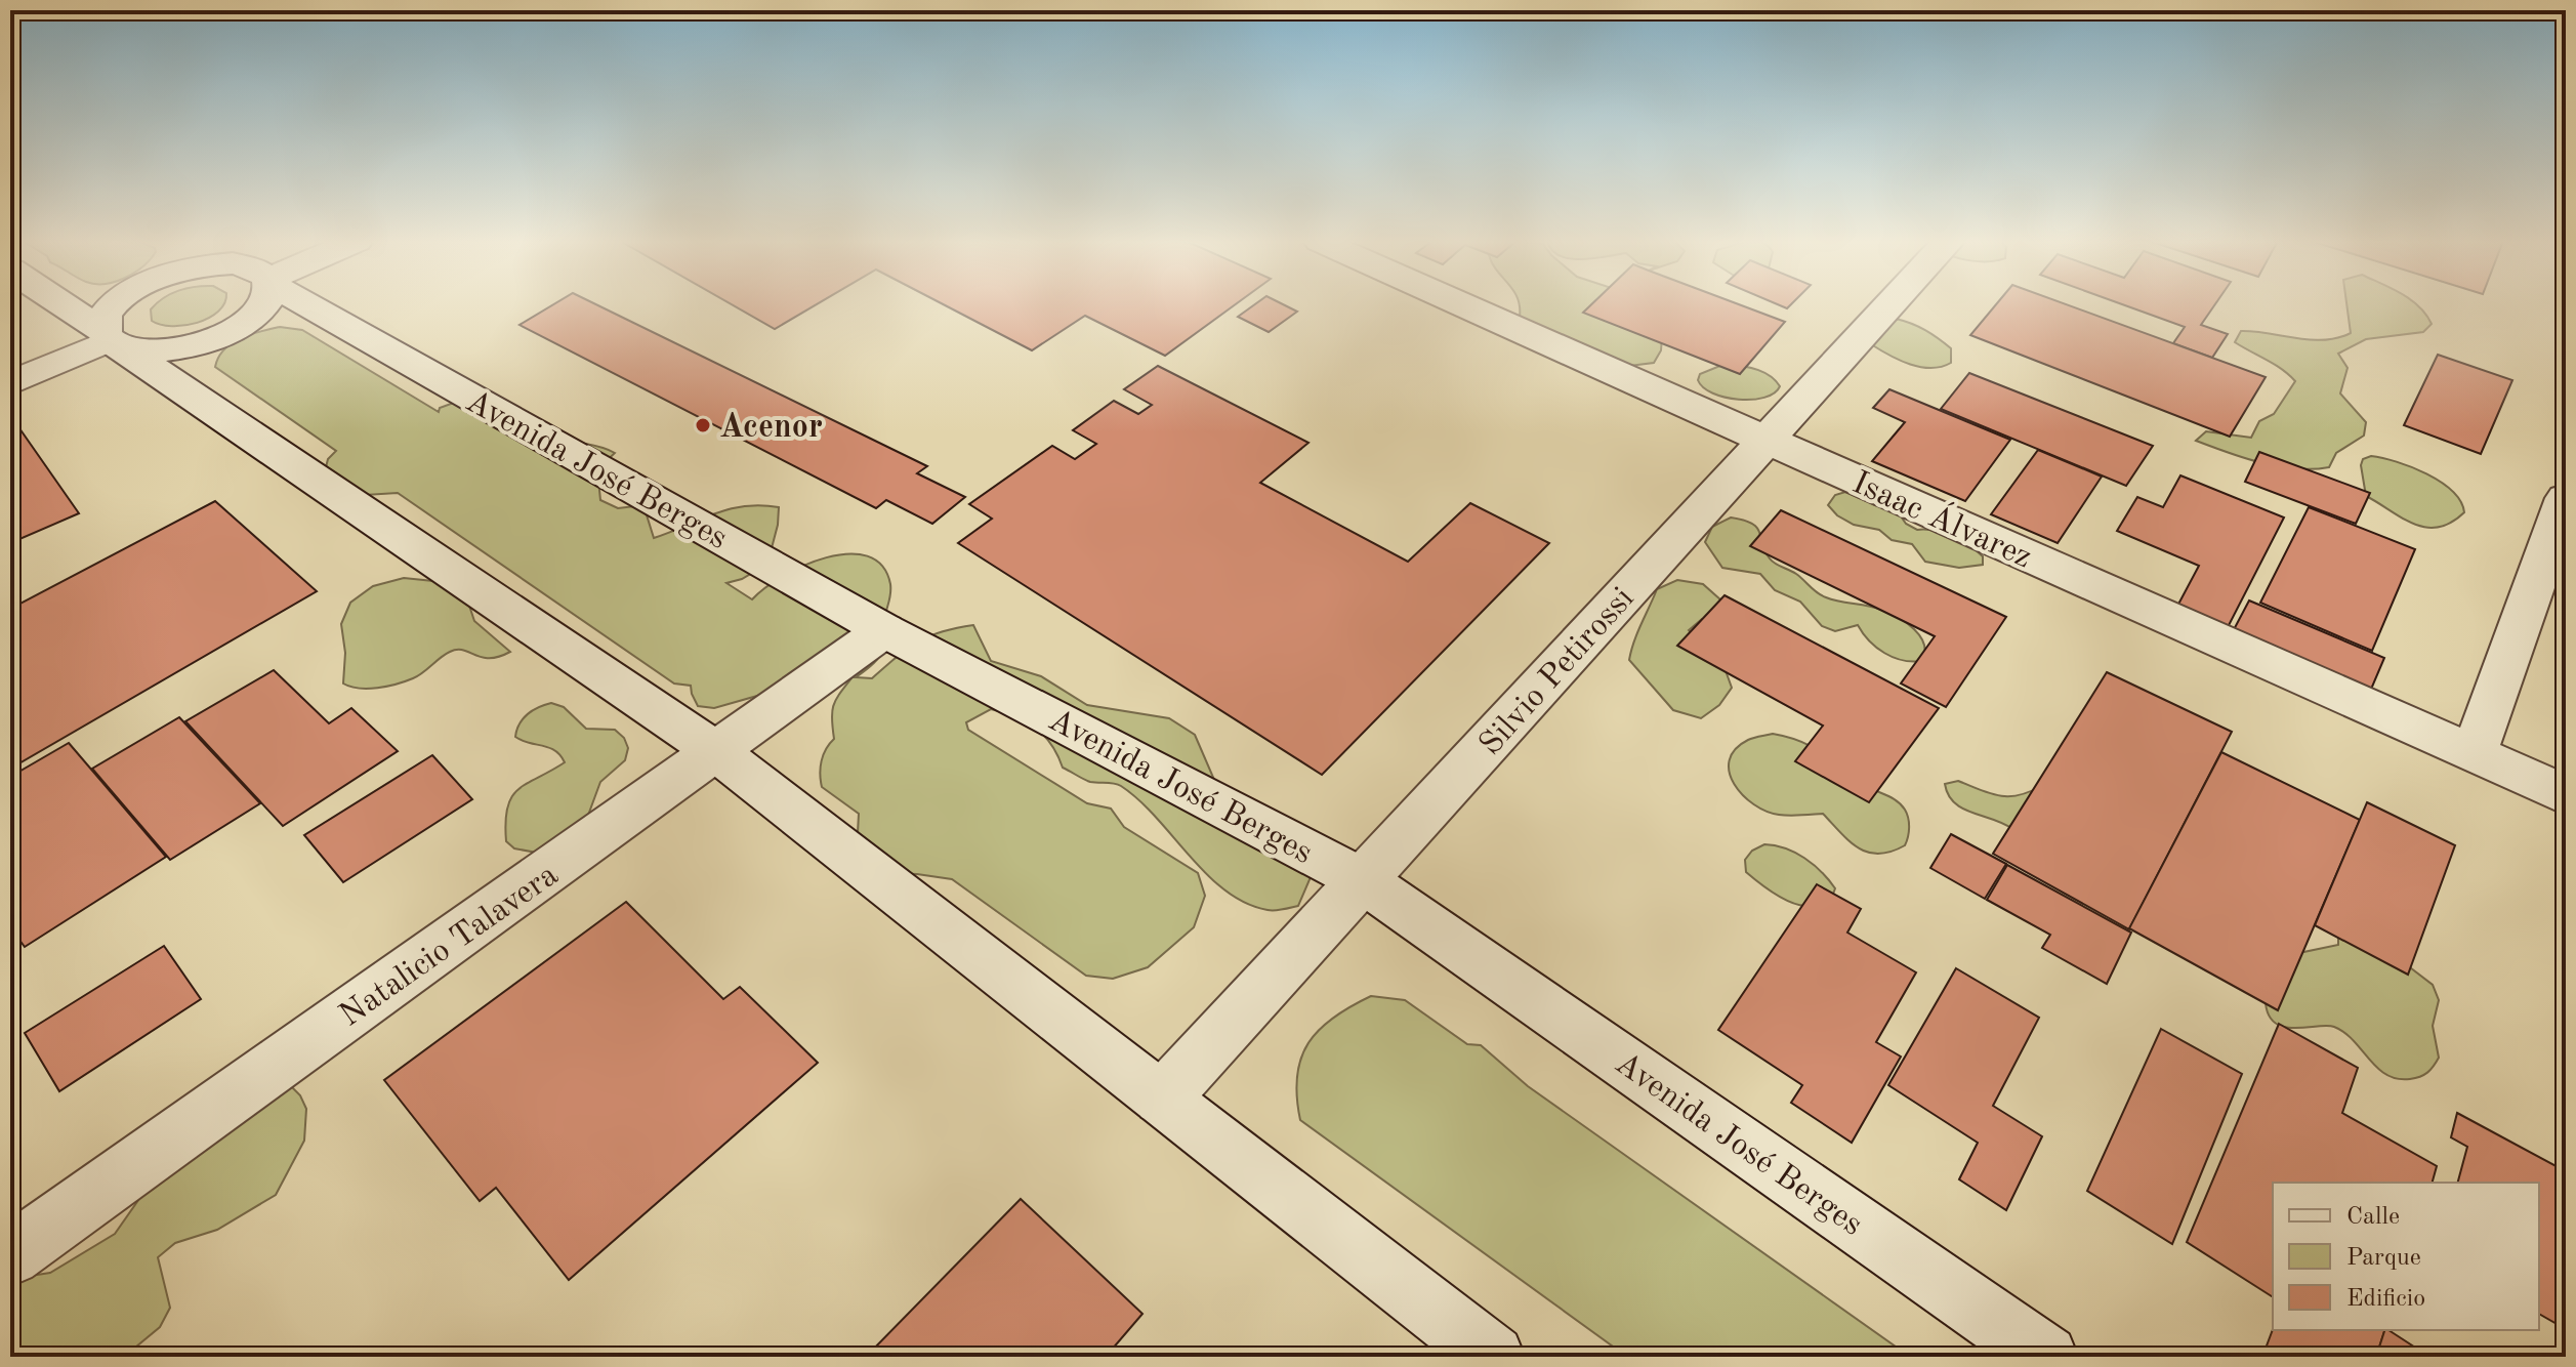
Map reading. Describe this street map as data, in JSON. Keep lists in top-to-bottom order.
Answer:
{
  "streets": {
    "main road": [
      "Avenida José Berges",
      "Isaac Álvarez",
      "Silvio Petirossi",
      "Natalicio Talavera"
    ]
  },
  "crossings": [
    ["Avenida José Berges", "Silvio Petirossi"],
    ["Avenida José Berges", "Natalicio Talavera"],
    ["Isaac Álvarez", "Silvio Petirossi"]
  ],
  "places": ["Acenor"],
  "legend": ["Calle", "Parque", "Edificio"]
}
